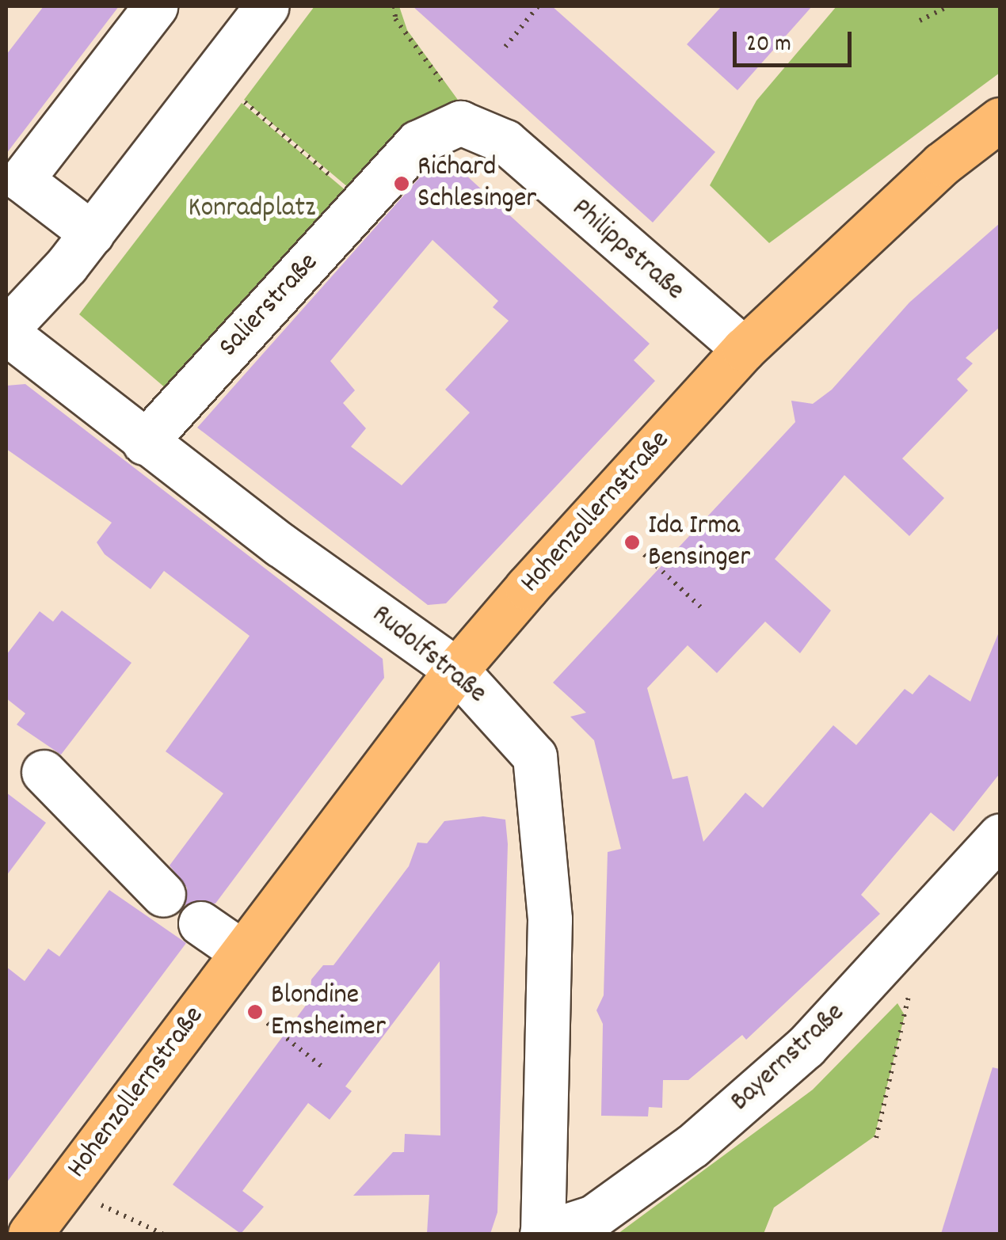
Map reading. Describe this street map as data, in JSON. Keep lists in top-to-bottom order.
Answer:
{
  "streets": {
    "main road": ["Hohenzollernstraße"],
    "street": [
      "Philippstraße",
      "Salierstraße",
      "Rudolfstraße",
      "Bayernstraße"
    ]
  },
  "crossings": [
    ["Philippstraße", "Salierstraße"],
    ["Philippstraße", "Hohenzollernstraße"],
    ["Salierstraße", "Rudolfstraße"],
    ["Hohenzollernstraße", "Rudolfstraße"],
    ["Rudolfstraße", "Bayernstraße"]
  ],
  "parks": ["Konradplatz"],
  "places": ["Richard Schlesinger", "Ida Irma Bensinger", "Blondine Emsheimer"],
  "scale_bar": "20 m"
}
